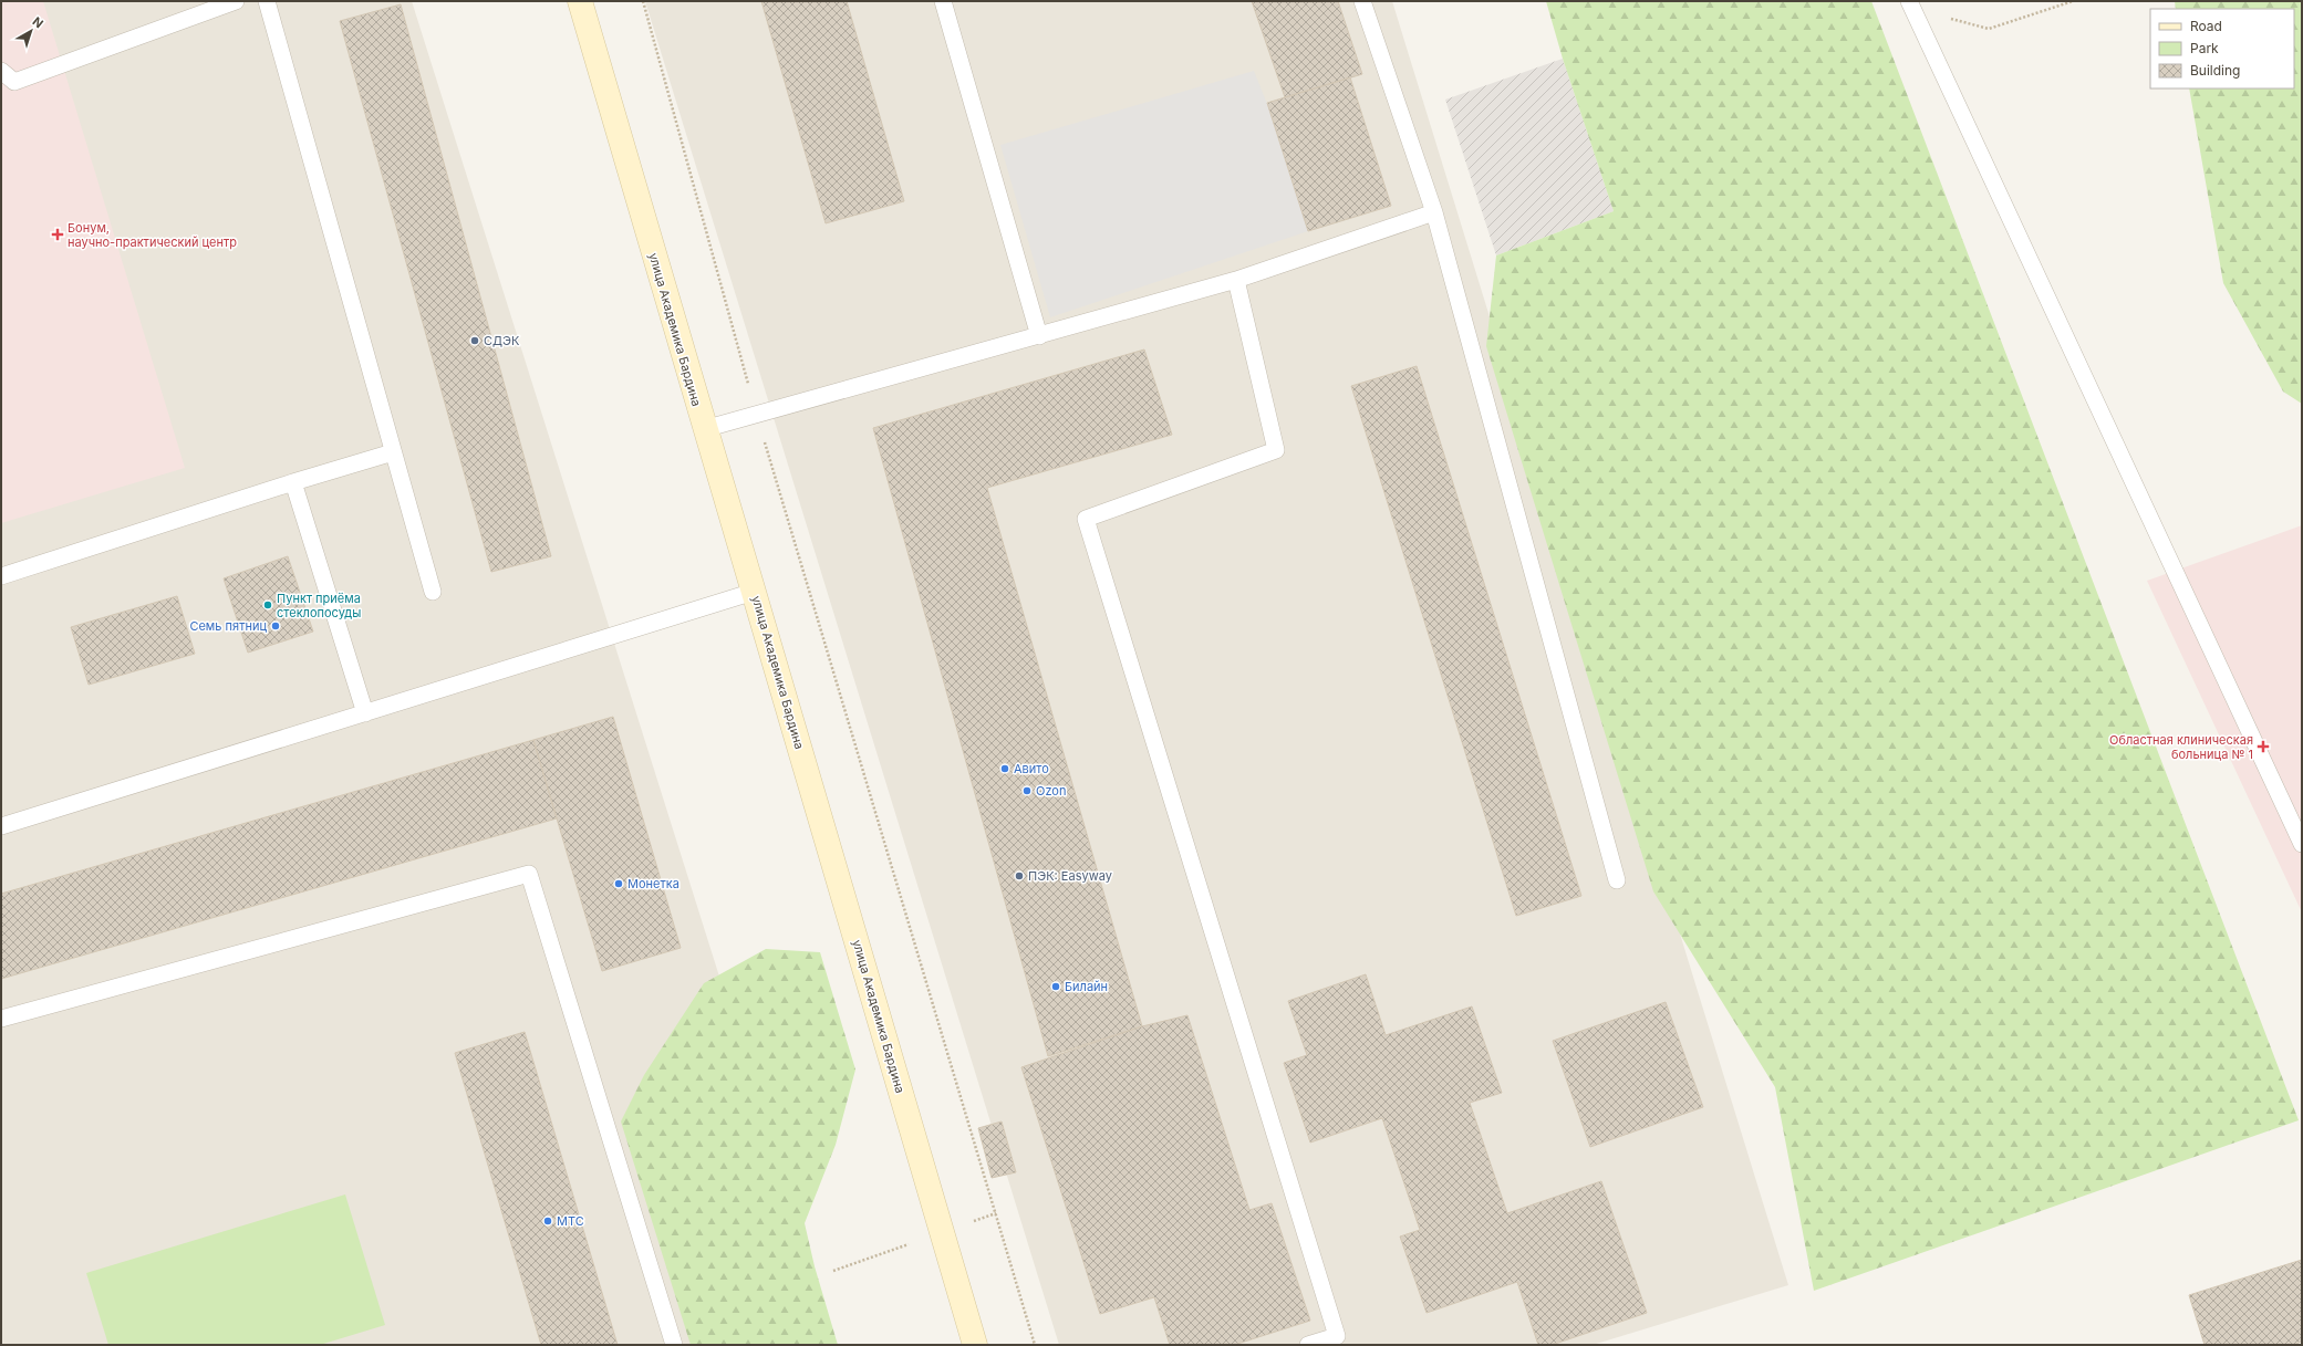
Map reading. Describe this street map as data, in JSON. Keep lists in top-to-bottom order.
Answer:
{
  "streets": {
    "street": ["улица Академика Бардина"]
  },
  "places": {
    "health": ["Бонум, научно-практический центр", "Областная клиническая больница № 1"],
    "other": [
      "СДЭК",
      "Пункт приёма стеклопосуды",
      "Семь пятниц",
      "Авито",
      "Ozon",
      "ПЭК: Easyway",
      "Монетка",
      "Билайн",
      "МТС"
    ]
  },
  "legend": ["Road", "Park", "Building"],
  "north": "top right"
}
